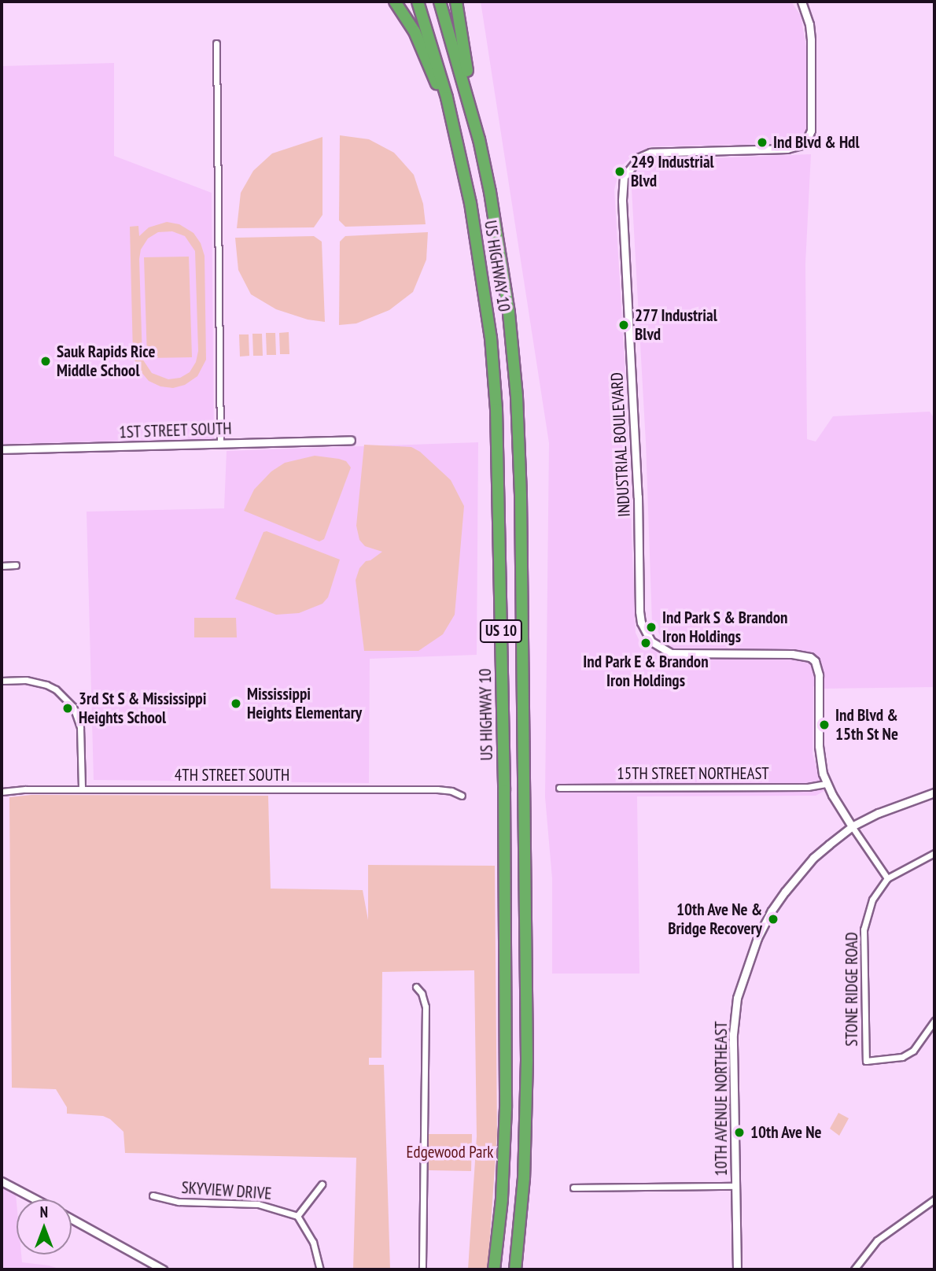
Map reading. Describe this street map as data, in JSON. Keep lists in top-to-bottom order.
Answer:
{
  "streets": {
    "highway": ["US HIGHWAY 10", "US 10"],
    "street": [
      "1ST STREET SOUTH",
      "INDUSTRIAL BOULEVARD",
      "15TH STREET NORTHEAST",
      "4TH STREET SOUTH",
      "STONE RIDGE ROAD",
      "10TH AVENUE NORTHEAST",
      "SKYVIEW DRIVE"
    ]
  },
  "crossings": [
    ["INDUSTRIAL BOULEVARD", "15TH STREET NORTHEAST"],
    ["INDUSTRIAL BOULEVARD", "STONE RIDGE ROAD"],
    ["INDUSTRIAL BOULEVARD", "10TH AVENUE NORTHEAST"]
  ],
  "parks": ["Edgewood Park"],
  "places": [
    "Ind Blvd & Hdl",
    "249 Industrial Blvd",
    "277 Industrial Blvd",
    "Sauk Rapids Rice Middle School",
    "Ind Park S & Brandon Iron Holdings",
    "Ind Park E & Brandon Iron Holdings",
    "Mississippi Heights Elementary",
    "3rd St S & Mississippi Heights School",
    "Ind Blvd & 15th St Ne",
    "10th Ave Ne & Bridge Recovery",
    "10th Ave Ne"
  ],
  "north": "top"
}
